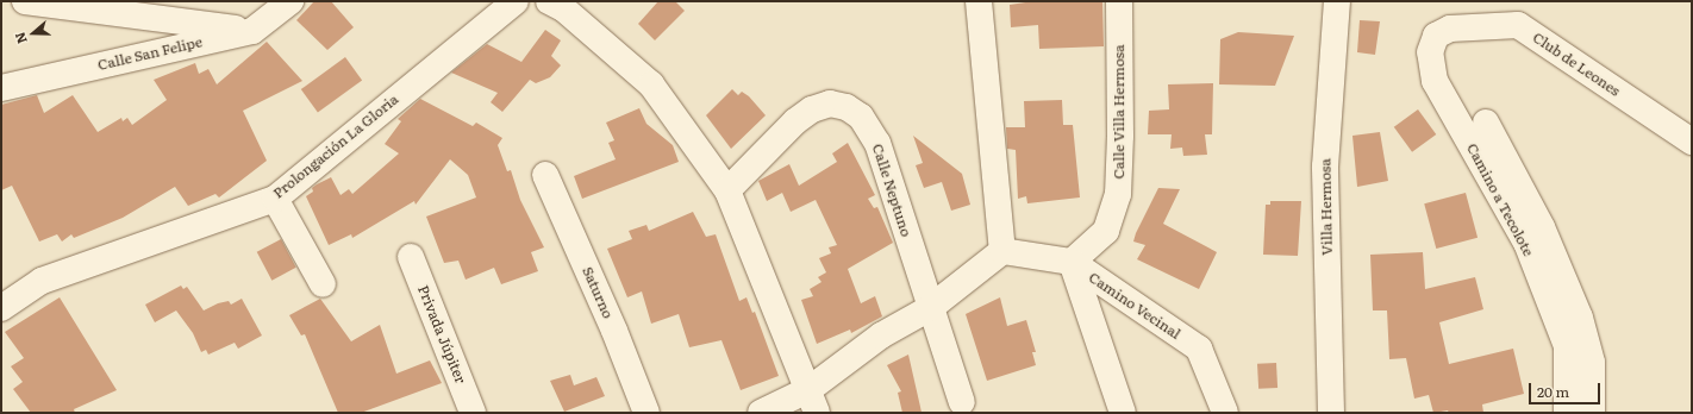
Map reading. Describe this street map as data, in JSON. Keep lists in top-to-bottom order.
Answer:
{
  "streets": {
    "street": [
      "Calle San Felipe",
      "Club de Leones",
      "Calle Villa Hermosa",
      "Prolongación La Gloria",
      "Calle Neptuno",
      "Camino a Tecolote",
      "Villa Hermosa",
      "Saturno",
      "Camino Vecinal",
      "Privada Júpiter"
    ]
  },
  "crossings": [
    ["Club de Leones", "Camino a Tecolote"],
    ["Calle Villa Hermosa", "Camino Vecinal"]
  ],
  "scale_bar": "20 m",
  "north": "left"
}
